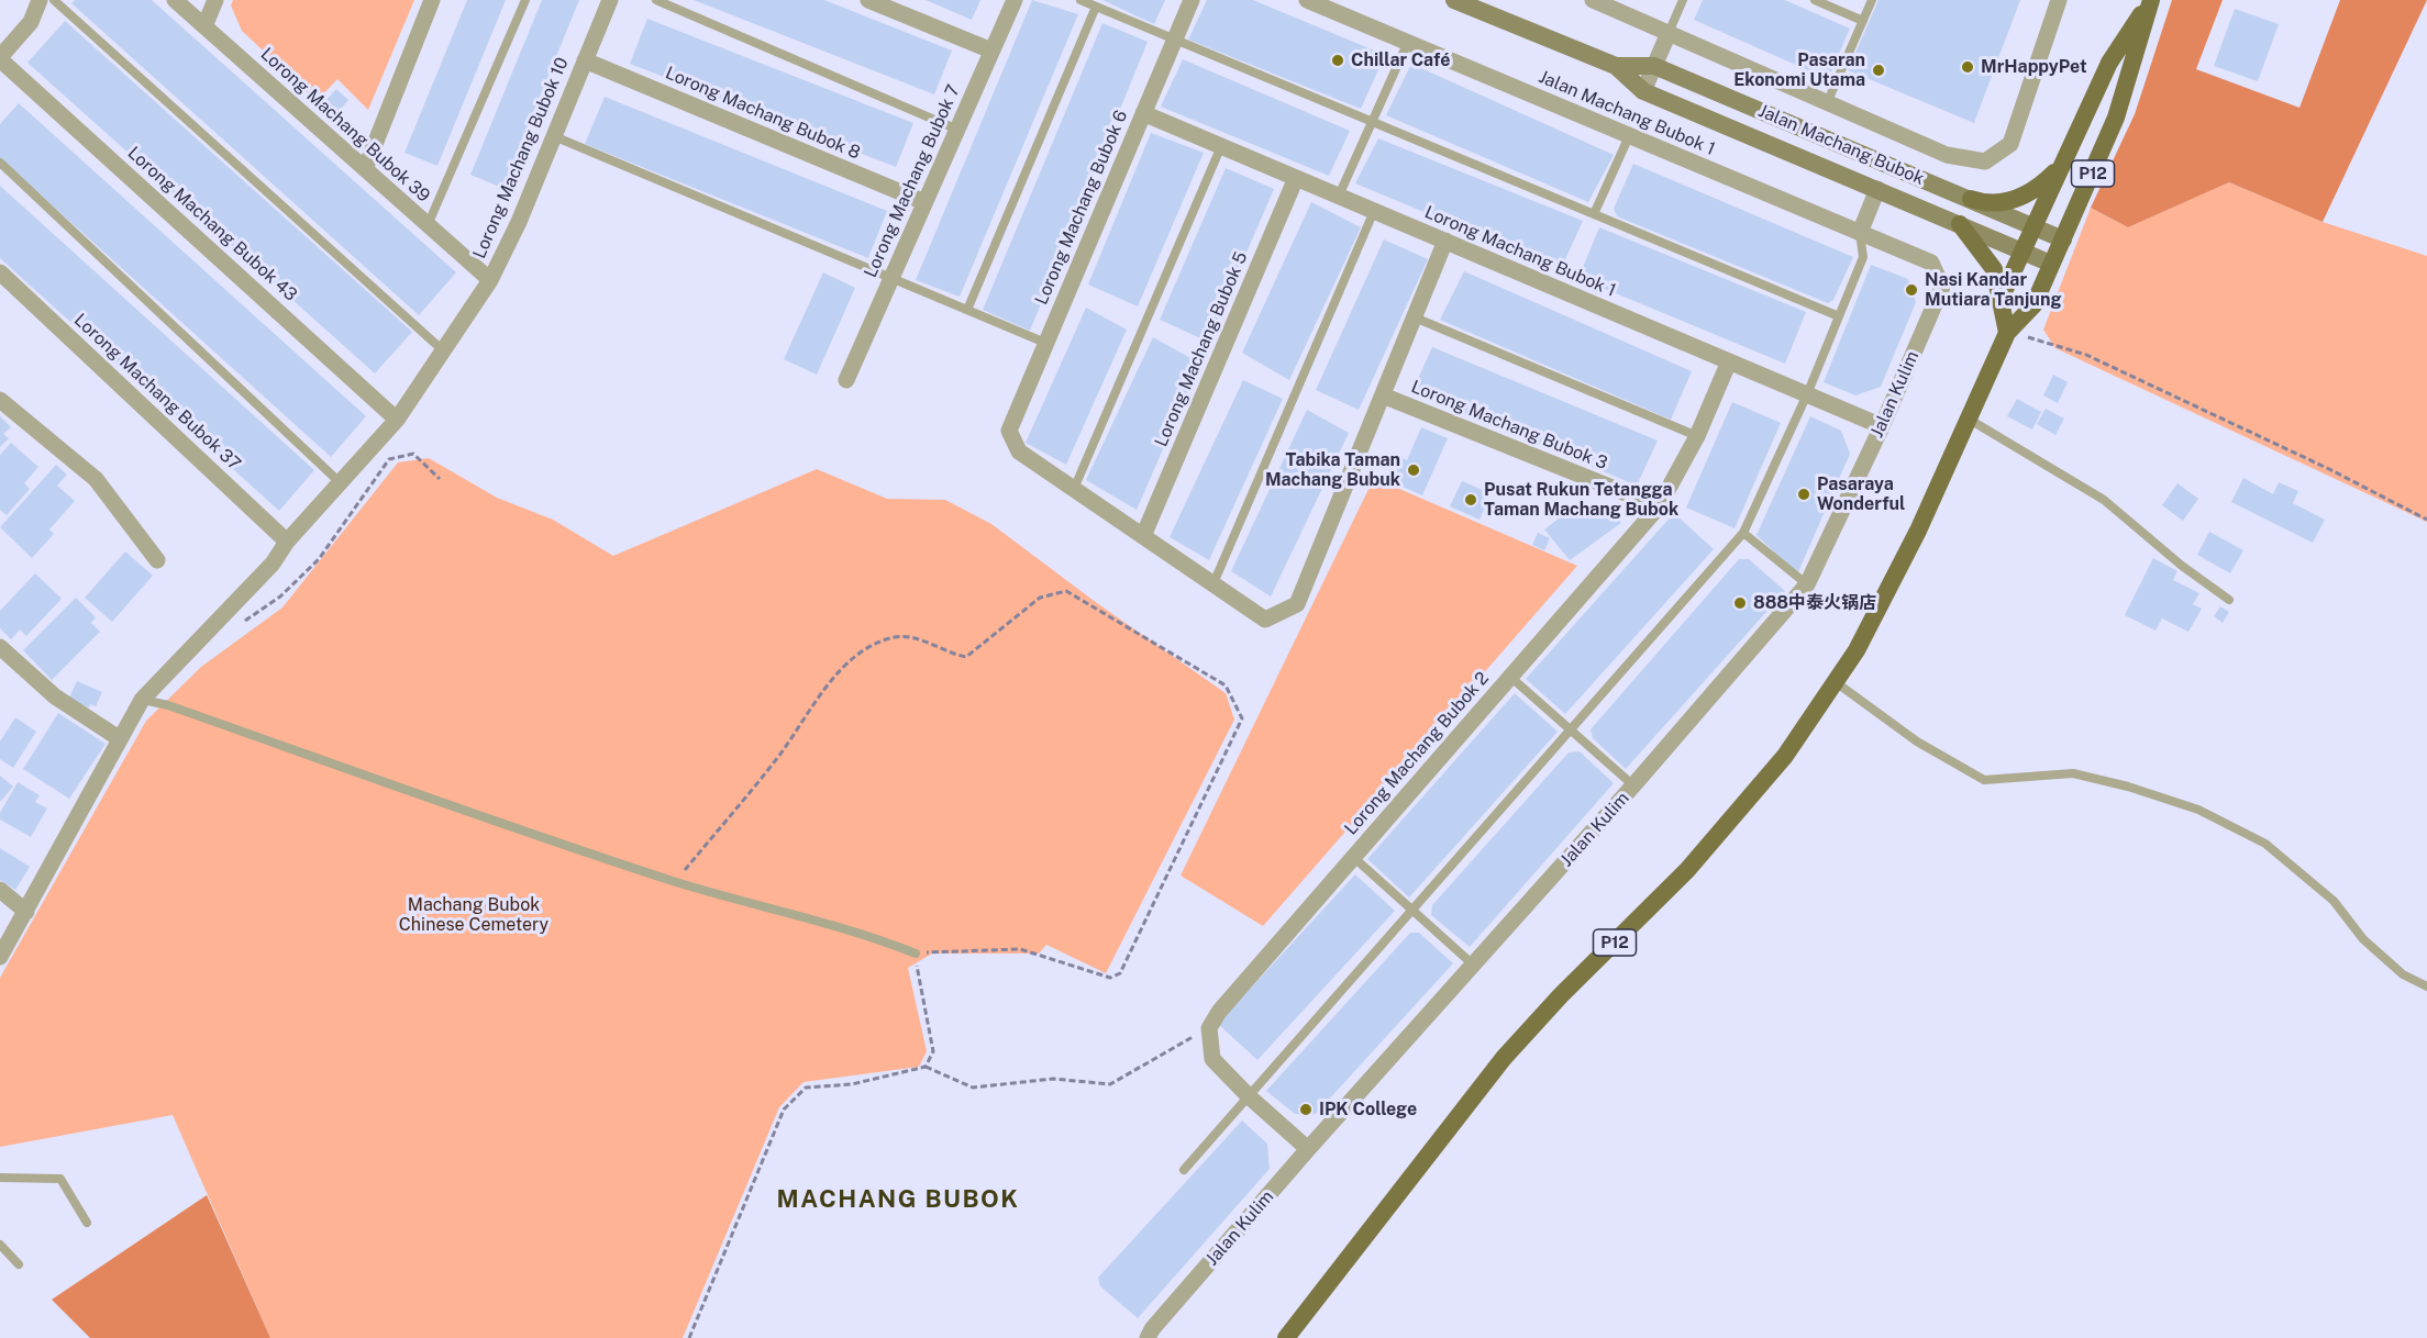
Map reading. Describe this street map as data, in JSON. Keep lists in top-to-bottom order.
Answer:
{
  "streets": {
    "main road": ["Jalan Machang Bubok", "P12"],
    "street": [
      "Lorong Machang Bubok 8",
      "Jalan Machang Bubok 1",
      "Lorong Machang Bubok 39",
      "Lorong Machang Bubok 10",
      "Lorong Machang Bubok 7",
      "Lorong Machang Bubok 6",
      "Lorong Machang Bubok 43",
      "Lorong Machang Bubok 1",
      "Lorong Machang Bubok 5",
      "Lorong Machang Bubok 37",
      "Jalan Kulim",
      "Lorong Machang Bubok 3",
      "Lorong Machang Bubok 2"
    ]
  },
  "crossings": [
    ["Lorong Machang Bubok 8", "Lorong Machang Bubok 10"],
    ["Lorong Machang Bubok 8", "Lorong Machang Bubok 7"],
    ["Jalan Machang Bubok 1", "Jalan Kulim"],
    ["Lorong Machang Bubok 39", "Lorong Machang Bubok 10"],
    ["Jalan Machang Bubok", "P12"],
    ["Lorong Machang Bubok 10", "Lorong Machang Bubok 43"],
    ["Lorong Machang Bubok 10", "Lorong Machang Bubok 37"],
    ["Lorong Machang Bubok 6", "Lorong Machang Bubok 1"],
    ["Lorong Machang Bubok 1", "Lorong Machang Bubok 5"],
    ["Lorong Machang Bubok 1", "Jalan Kulim"],
    ["Lorong Machang Bubok 1", "Lorong Machang Bubok 2"],
    ["Lorong Machang Bubok 3", "Lorong Machang Bubok 2"]
  ],
  "districts": ["MACHANG BUBOK"],
  "parks": ["Machang Bubok Chinese Cemetery"],
  "places": [
    "Chillar Café",
    "MrHappyPet",
    "Pasaran Ekonomi Utama",
    "Nasi Kandar Mutiara Tanjung",
    "Tabika Taman Machang Bubuk",
    "Pasaraya Wonderful",
    "Pusat Rukun Tetangga Taman Machang Bubok",
    "888中泰火锅店",
    "IPK College"
  ]
}
